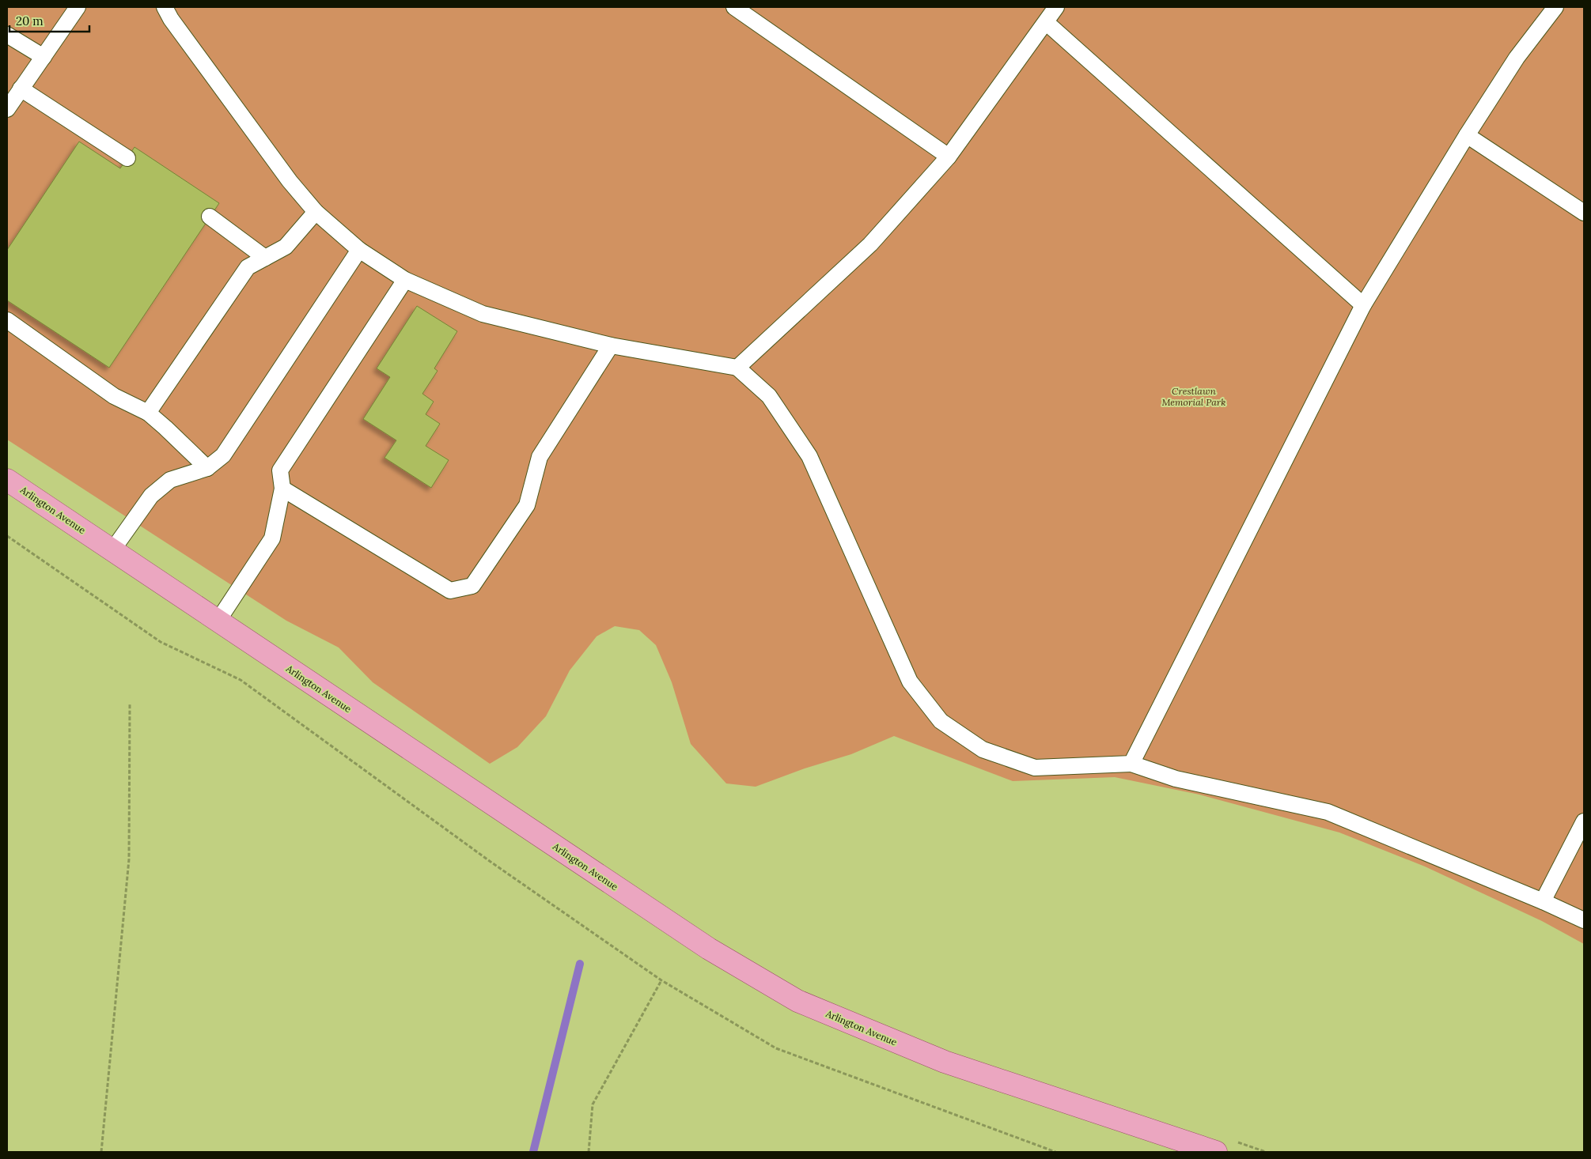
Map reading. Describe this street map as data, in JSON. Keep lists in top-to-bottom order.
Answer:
{
  "streets": {
    "main road": ["Arlington Avenue"]
  },
  "parks": ["Crestlawn Memorial Park"],
  "scale_bar": "20 m"
}
